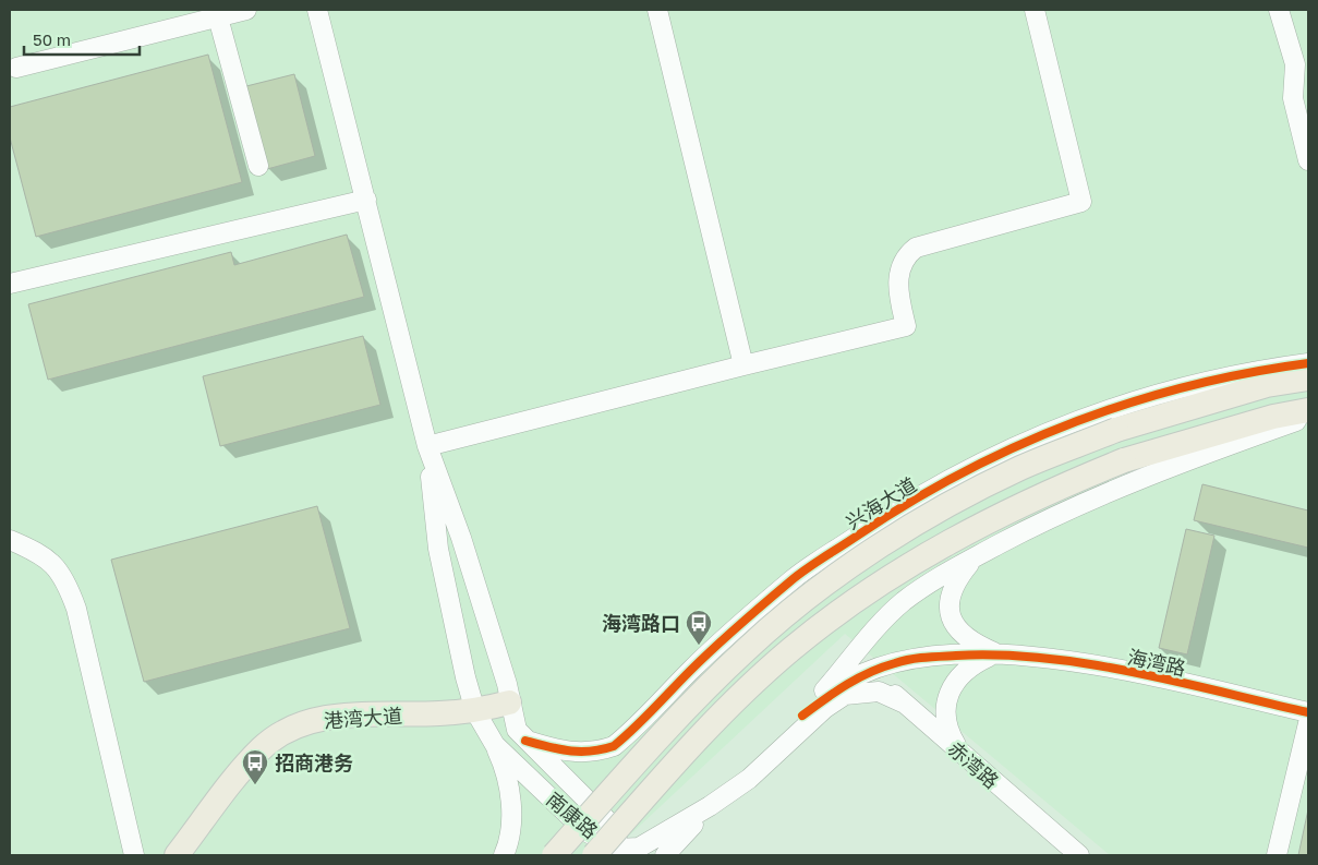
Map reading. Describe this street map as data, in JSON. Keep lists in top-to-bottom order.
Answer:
{
  "streets": {
    "main road": ["兴海大道", "港湾大道"],
    "street": ["海湾路", "赤湾路", "南康路"]
  },
  "crossings": [
    ["兴海大道", "南康路"],
    ["港湾大道", "南康路"]
  ],
  "places": {
    "bus stop": ["海湾路口", "招商港务"]
  },
  "scale_bar": "50 m"
}
